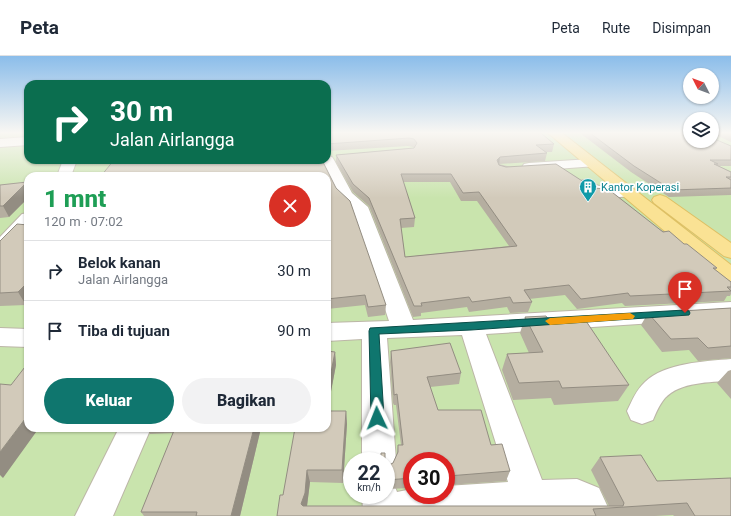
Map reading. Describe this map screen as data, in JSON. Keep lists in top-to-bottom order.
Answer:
{
  "places": {
    "building": ["Kantor Koperasi"]
  },
  "north": "top left",
  "page": {
    "header": "Peta",
    "nav": ["Peta", "Rute", "Disimpan"],
    "turn": ["30 m", "Jalan Airlangga"],
    "heading": ["1 mnt", "120 m · 07:02"],
    "list": [
      {
        "name": "Belok kanan",
        "note": "Jalan Airlangga",
        "value": "30 m"
      },
      {
        "name": "Tiba di tujuan",
        "value": "90 m"
      }
    ],
    "buttons": ["Keluar", "Bagikan"],
    "speed": "22 km/h",
    "limit": "30"
  }
}
